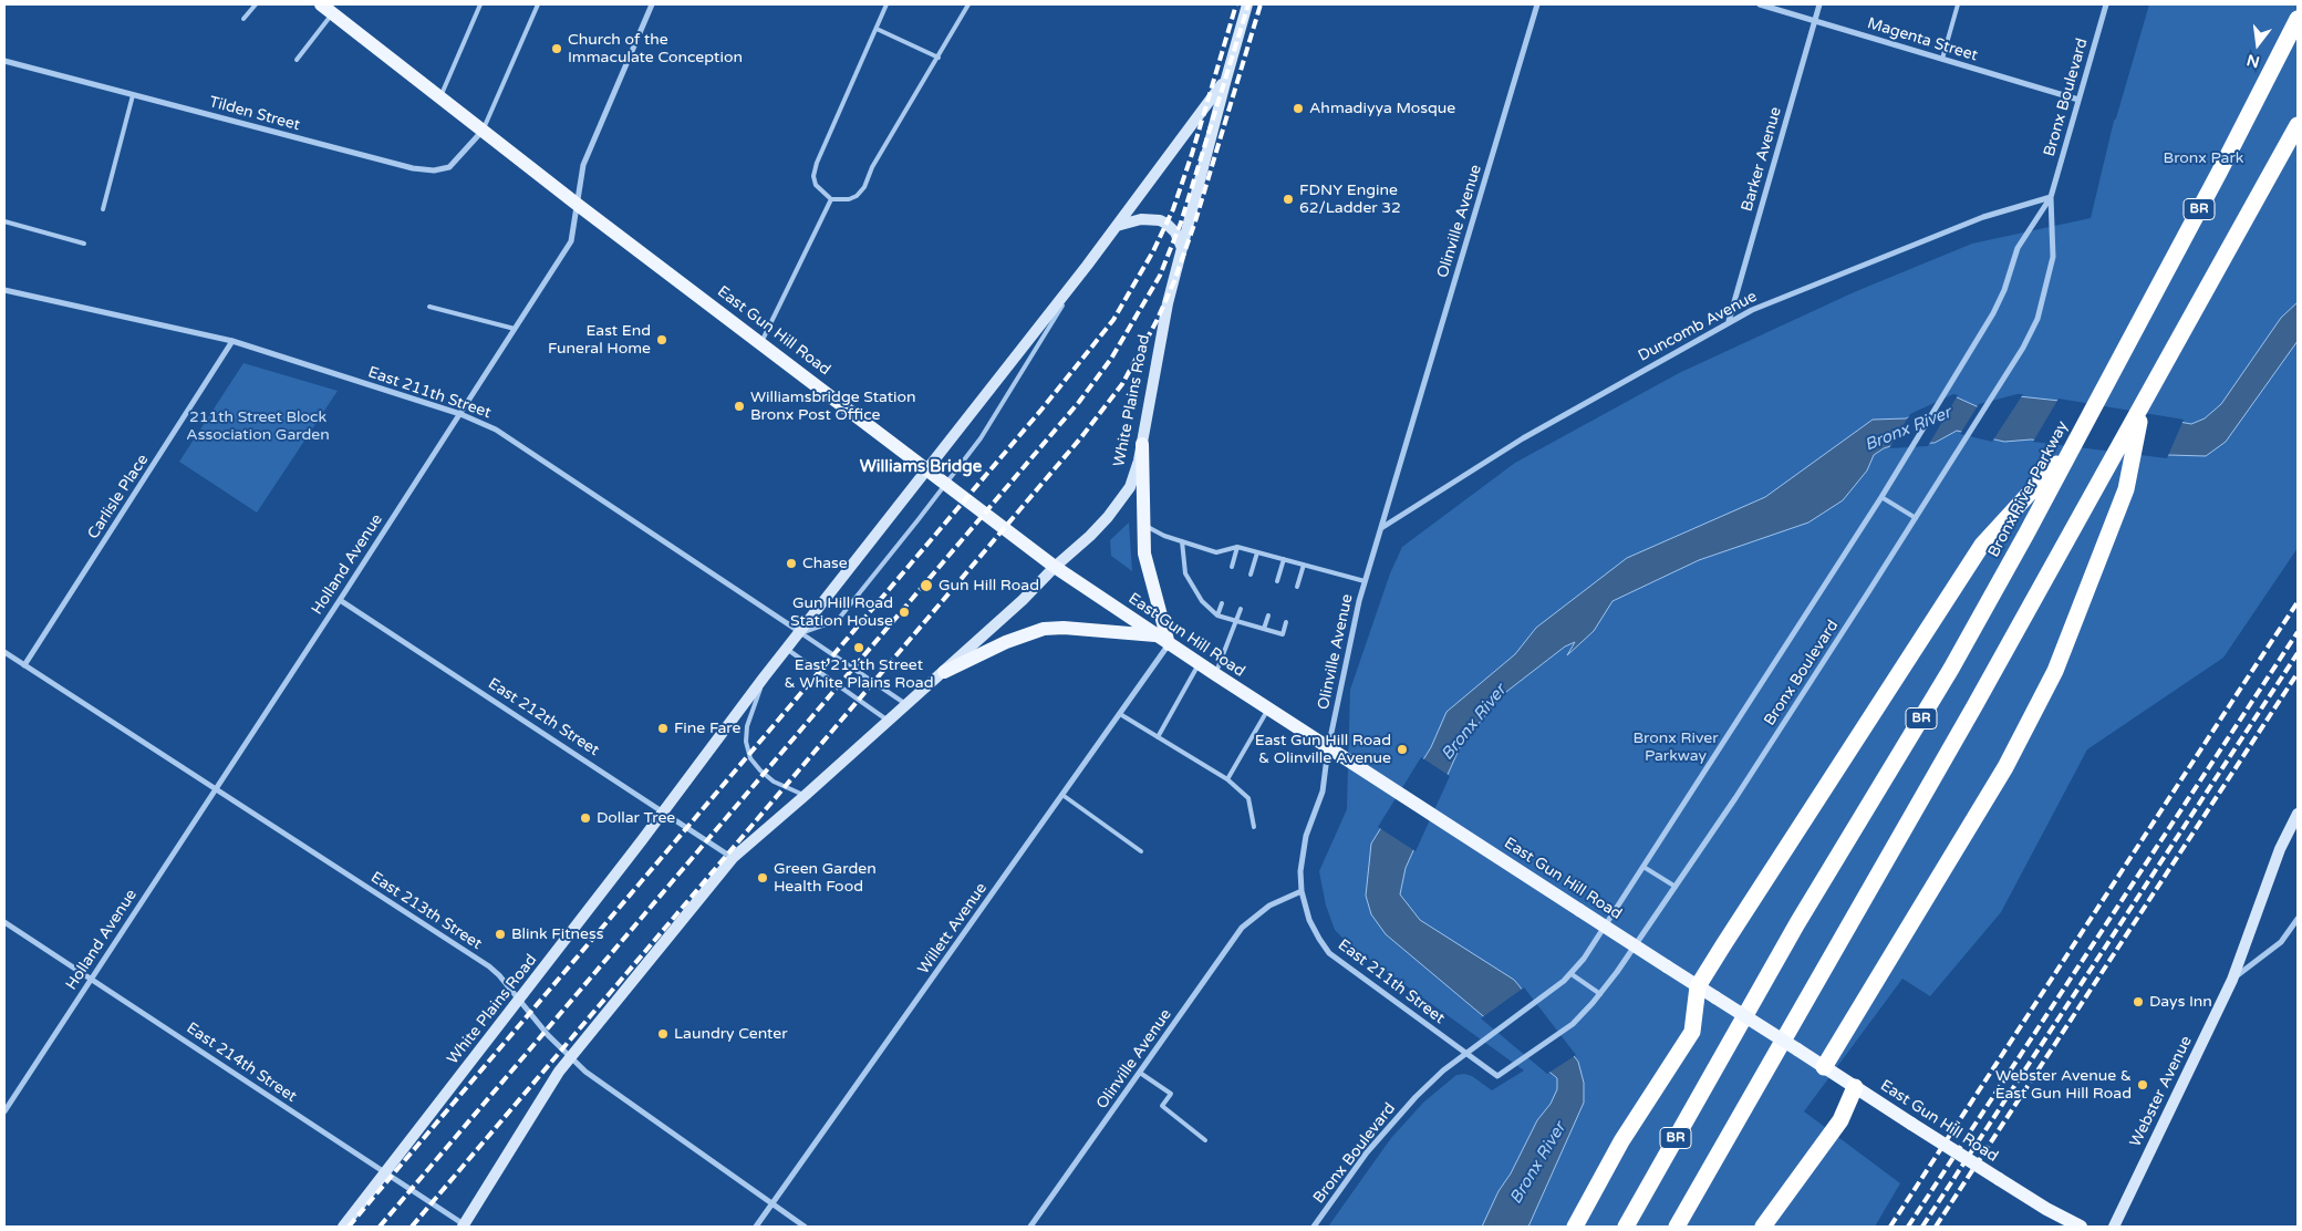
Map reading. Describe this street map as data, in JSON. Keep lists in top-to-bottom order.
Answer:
{
  "streets": {
    "highway": ["BR", "Bronx River Parkway"],
    "main road": ["East Gun Hill Road", "White Plains Road", "Webster Avenue"],
    "street": [
      "Magenta Street",
      "Bronx Boulevard",
      "Tilden Street",
      "Barker Avenue",
      "Olinville Avenue",
      "Duncomb Avenue",
      "East 211th Street",
      "Carlisle Place",
      "Holland Avenue",
      "East 212th Street",
      "East 213th Street",
      "Willett Avenue",
      "East 214th Street"
    ]
  },
  "crossings": [
    ["Magenta Street", "Bronx Boulevard"],
    ["Magenta Street", "Barker Avenue"],
    ["Bronx Boulevard", "Duncomb Avenue"],
    ["Bronx Boulevard", "East 211th Street"],
    ["Tilden Street", "East Gun Hill Road"],
    ["Barker Avenue", "Duncomb Avenue"],
    ["Olinville Avenue", "Duncomb Avenue"],
    ["Olinville Avenue", "East Gun Hill Road"],
    ["Olinville Avenue", "East 211th Street"],
    ["East Gun Hill Road", "White Plains Road"],
    ["East Gun Hill Road", "Holland Avenue"],
    ["East Gun Hill Road", "Willett Avenue"],
    ["East 211th Street", "White Plains Road"],
    ["East 211th Street", "Carlisle Place"],
    ["East 211th Street", "Holland Avenue"],
    ["White Plains Road", "East 212th Street"],
    ["White Plains Road", "East 213th Street"],
    ["White Plains Road", "East 214th Street"],
    ["Carlisle Place", "East 213th Street"],
    ["Holland Avenue", "East 212th Street"],
    ["Holland Avenue", "East 213th Street"],
    ["Holland Avenue", "East 214th Street"],
    ["East 213th Street", "Willett Avenue"]
  ],
  "districts": ["Williams Bridge"],
  "water": ["Bronx River"],
  "parks": ["Bronx Park", "211th Street Block Association Garden", "Bronx River Parkway"],
  "places": [
    "Church of the Immaculate Conception",
    "Ahmadiyya Mosque",
    "FDNY Engine 62/Ladder 32",
    "East End Funeral Home",
    "Williamsbridge Station Bronx Post Office",
    "Chase",
    "Gun Hill Road",
    "Gun Hill Road Station House",
    "East 211th Street & White Plains Road",
    "Fine Fare",
    "East Gun Hill Road & Olinville Avenue",
    "Dollar Tree",
    "Green Garden Health Food",
    "Blink Fitness",
    "Days Inn",
    "Laundry Center",
    "Webster Avenue & East Gun Hill Road"
  ],
  "north": "bottom"
}
